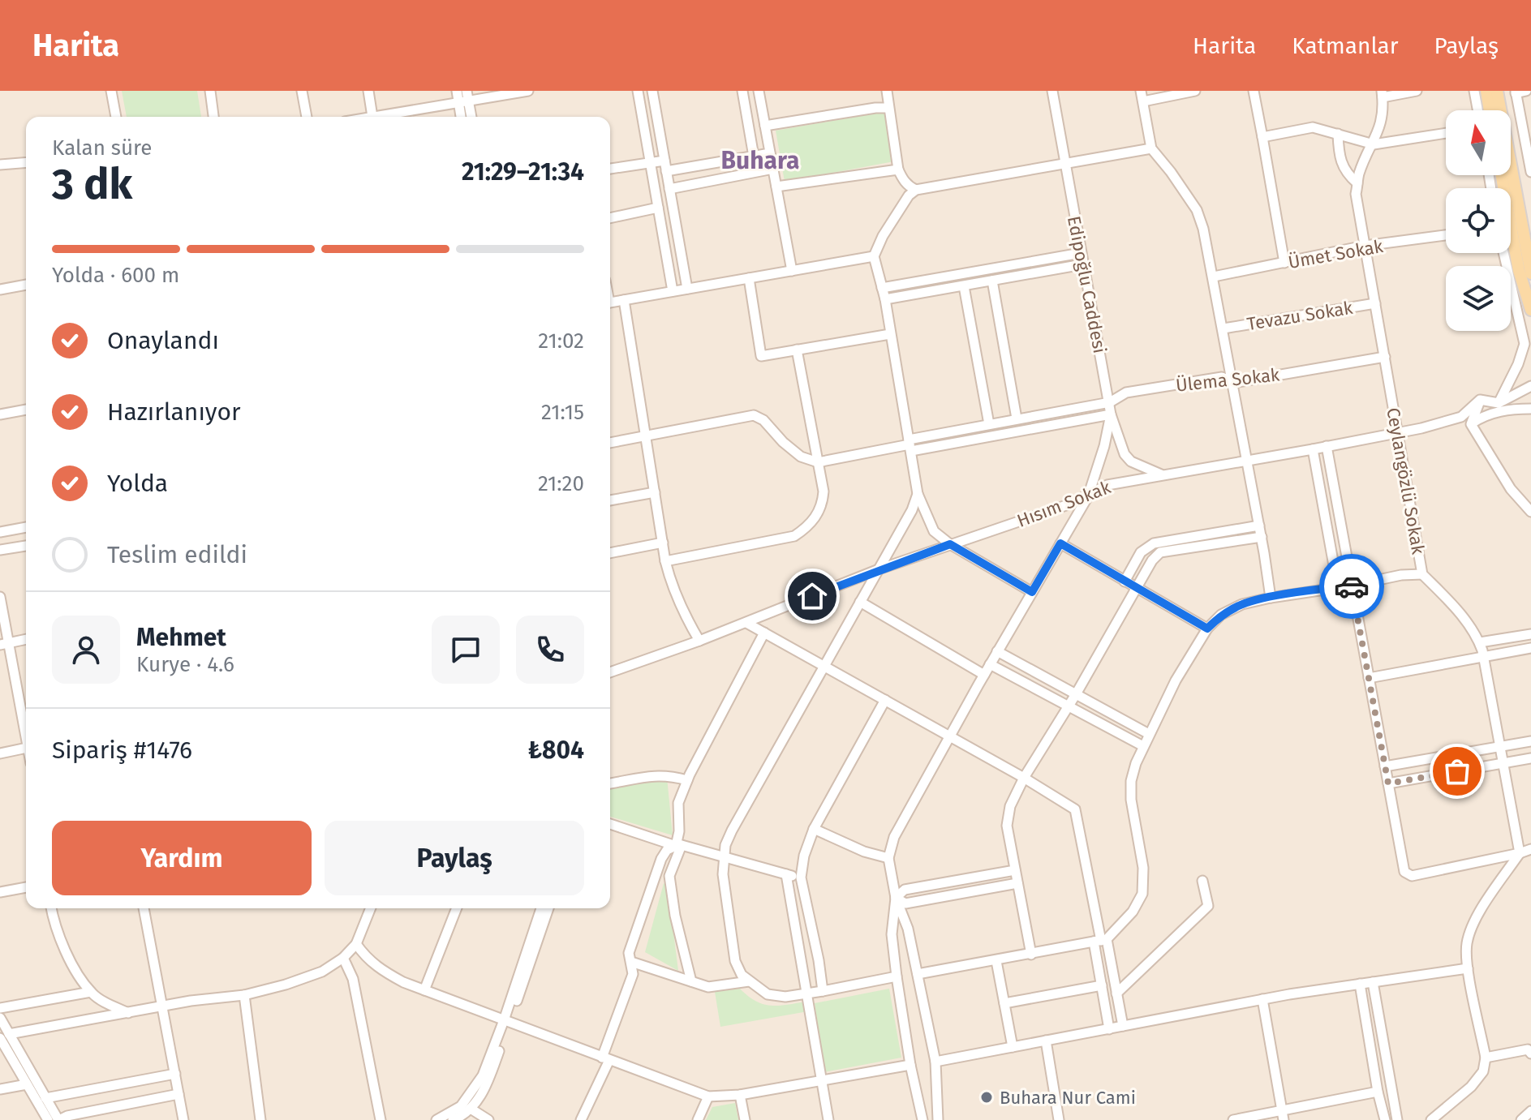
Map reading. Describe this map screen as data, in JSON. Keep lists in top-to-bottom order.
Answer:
{
  "streets": {
    "street": [
      "Ümet Sokak",
      "Edipoğlu Caddesi",
      "Tevazu Sokak",
      "Ülema Sokak",
      "Ceylangözlü Sokak",
      "Hısım Sokak"
    ]
  },
  "crossings": [
    ["Ümet Sokak", "Ceylangözlü Sokak"],
    ["Edipoğlu Caddesi", "Ülema Sokak"],
    ["Edipoğlu Caddesi", "Hısım Sokak"],
    ["Tevazu Sokak", "Ceylangözlü Sokak"],
    ["Ülema Sokak", "Ceylangözlü Sokak"],
    ["Ceylangözlü Sokak", "Hısım Sokak"]
  ],
  "districts": ["Buhara"],
  "places": ["Buhara Nur Cami"],
  "north": "top",
  "page": {
    "header": "Harita",
    "nav": ["Harita", "Katmanlar", "Paylaş"],
    "heading": ["3 dk", "Kalan süre", "21:29–21:34"],
    "panel": [
      "Mehmet",
      "Kurye · 4.6",
      "Sipariş #1476",
      "₺804"
    ],
    "bar": "Yolda · 600 m",
    "list": [
      ["Onaylandı", "21:02"],
      ["Hazırlanıyor", "21:15"],
      ["Yolda", "21:20"],
      "Teslim edildi"
    ],
    "buttons": ["Yardım", "Paylaş"]
  }
}
